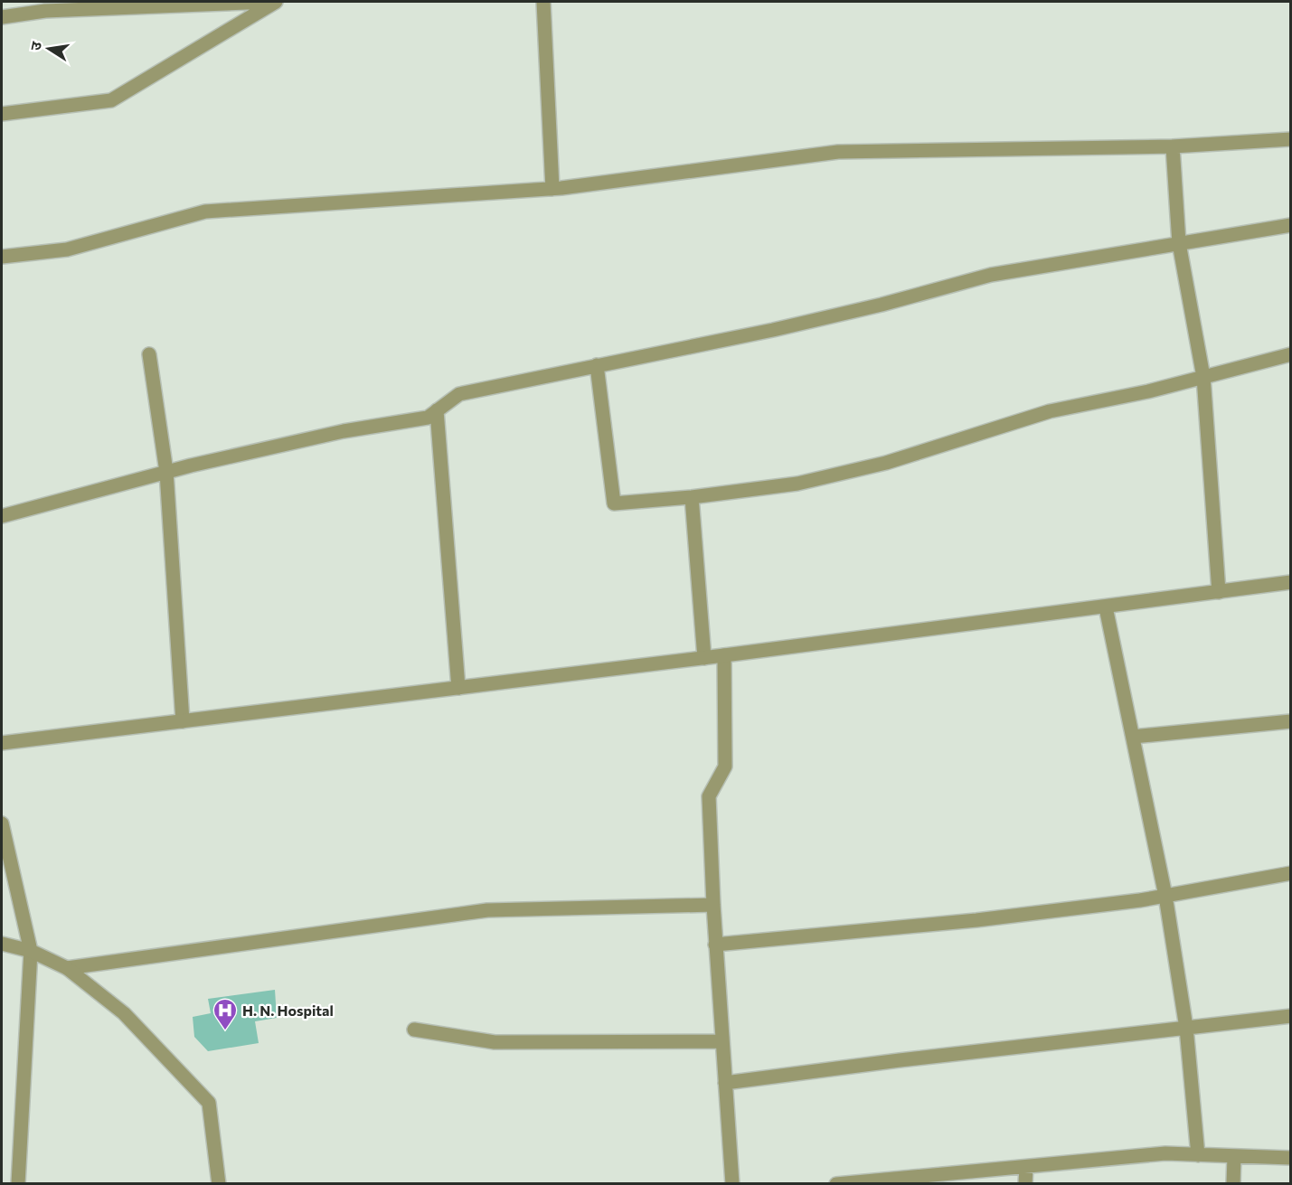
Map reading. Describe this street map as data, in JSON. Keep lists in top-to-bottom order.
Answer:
{
  "places": {
    "hospital": ["H. N. Hospital"]
  },
  "north": "left"
}
